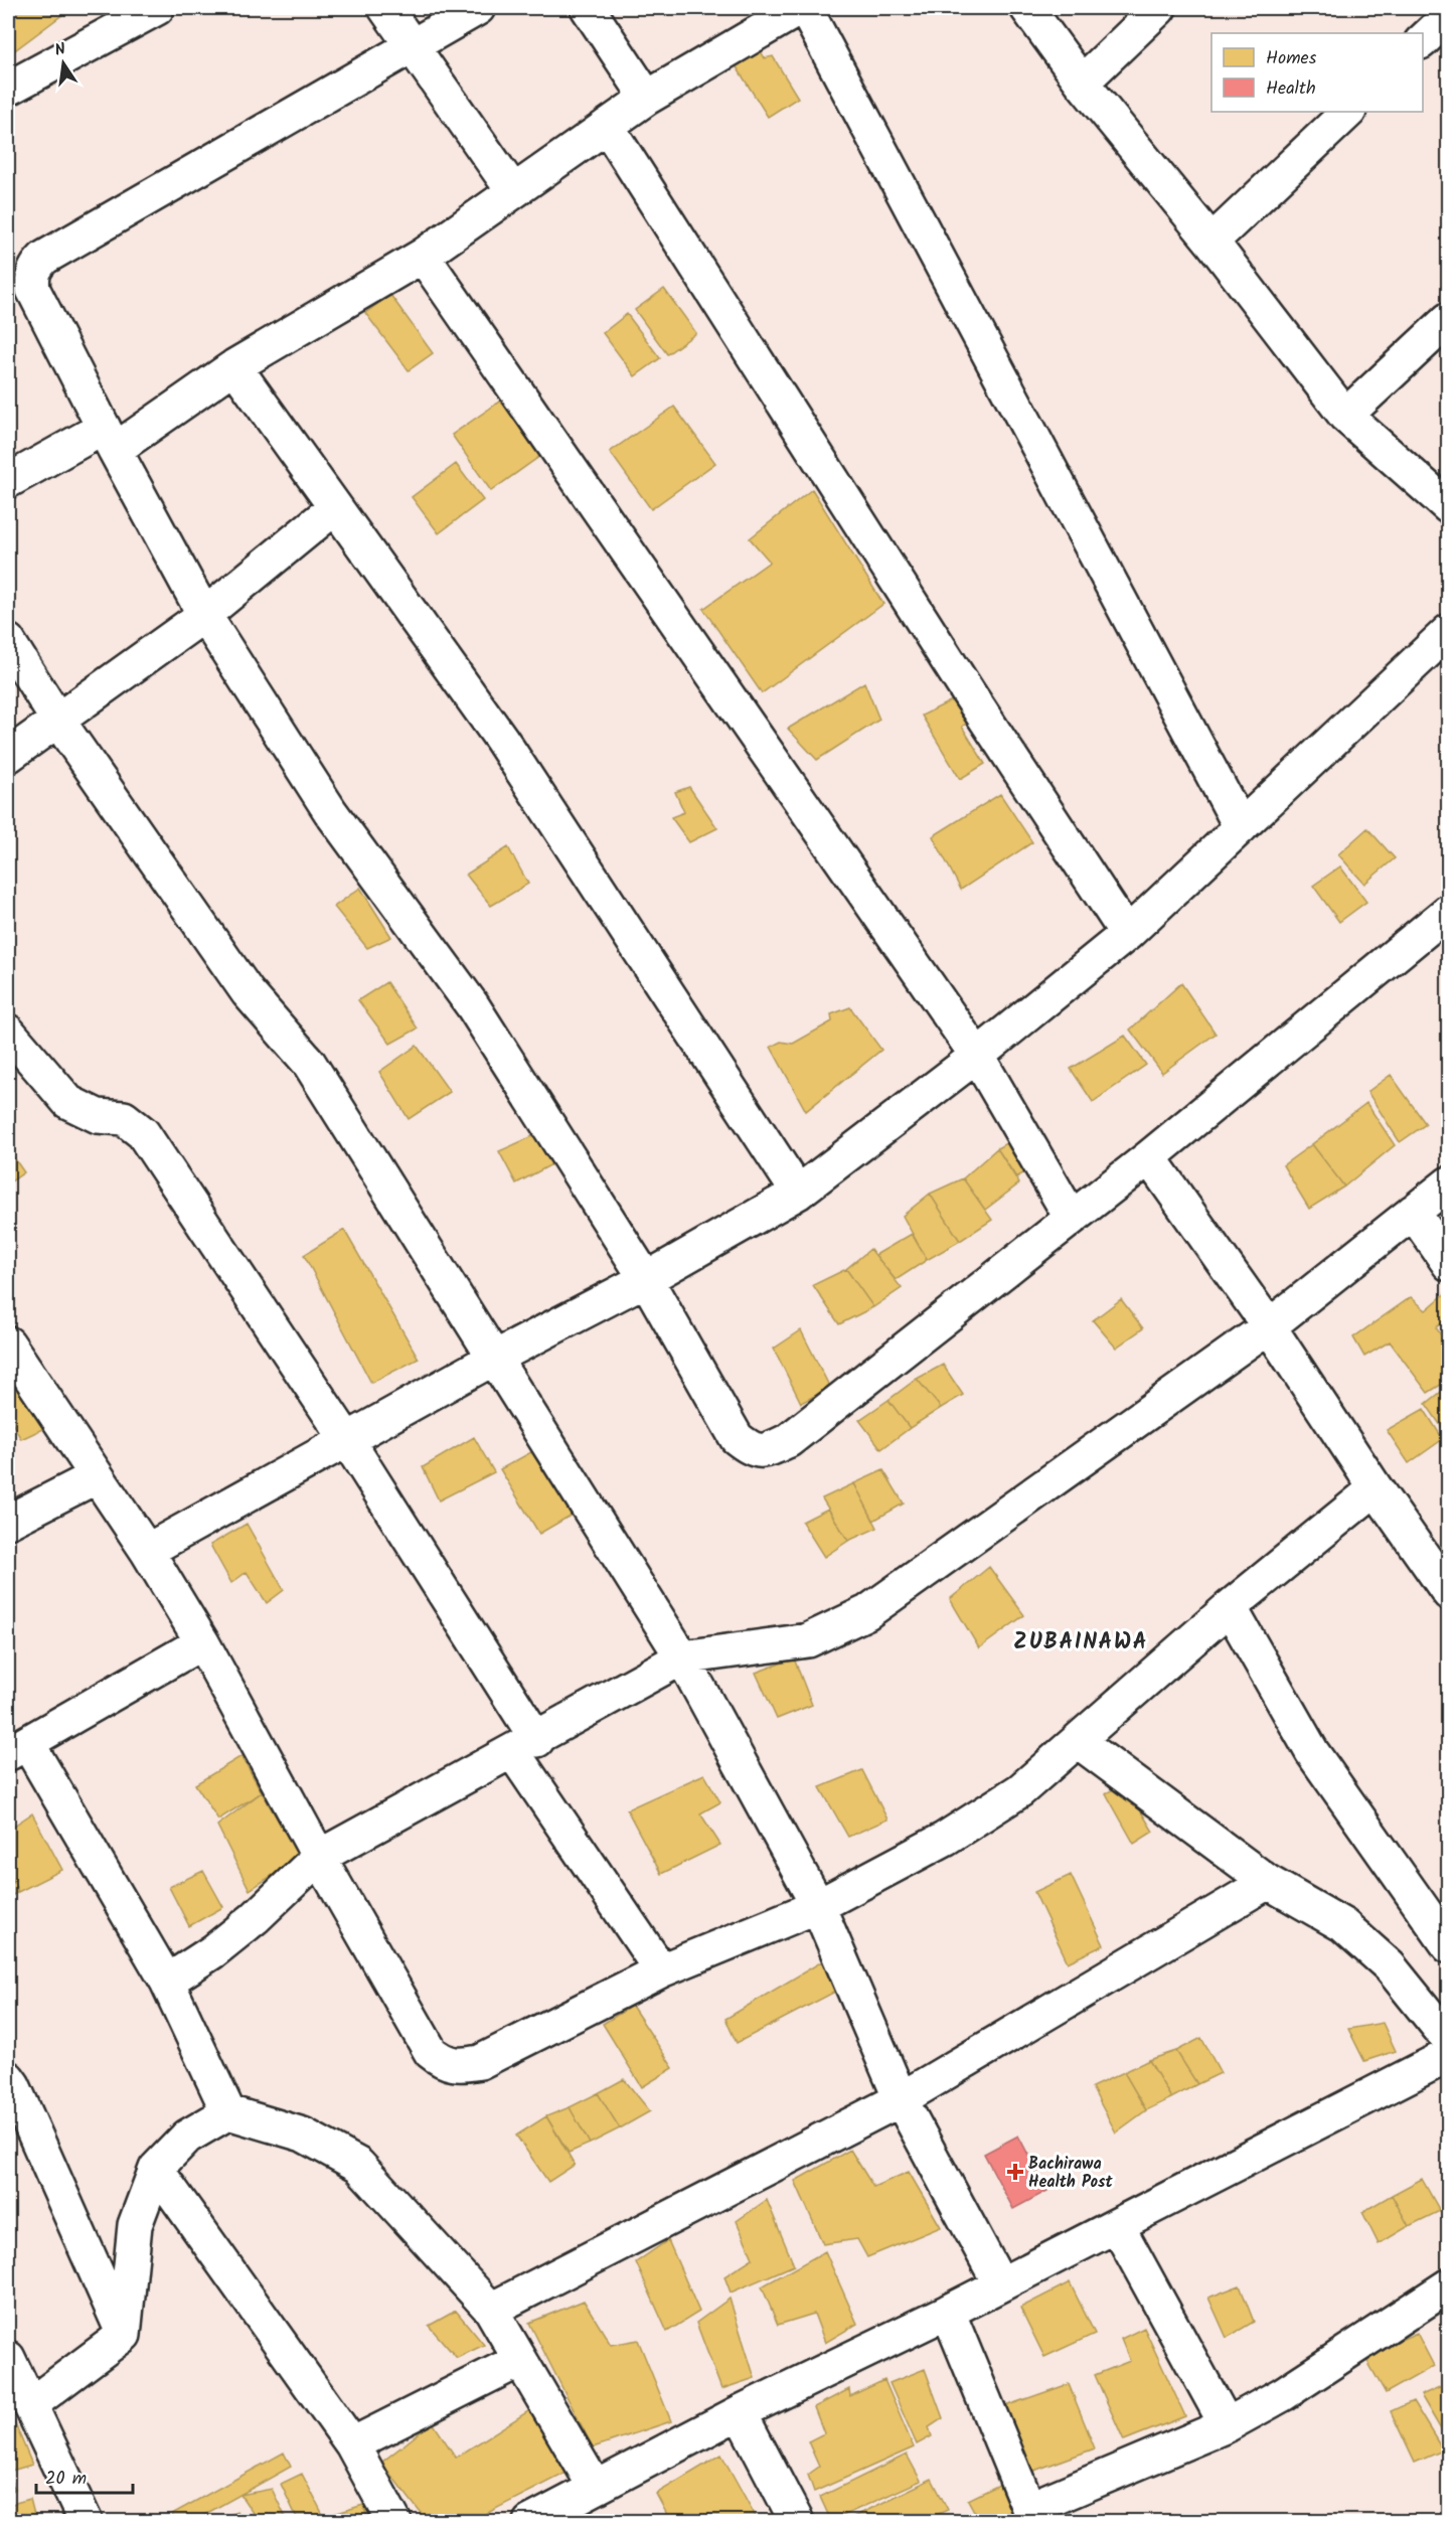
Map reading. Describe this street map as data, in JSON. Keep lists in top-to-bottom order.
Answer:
{
  "districts": ["ZUBAINAWA"],
  "places": {
    "health": ["Bachirawa Health Post"]
  },
  "legend": ["Homes", "Health"],
  "scale_bar": "20 m",
  "north": "top"
}
